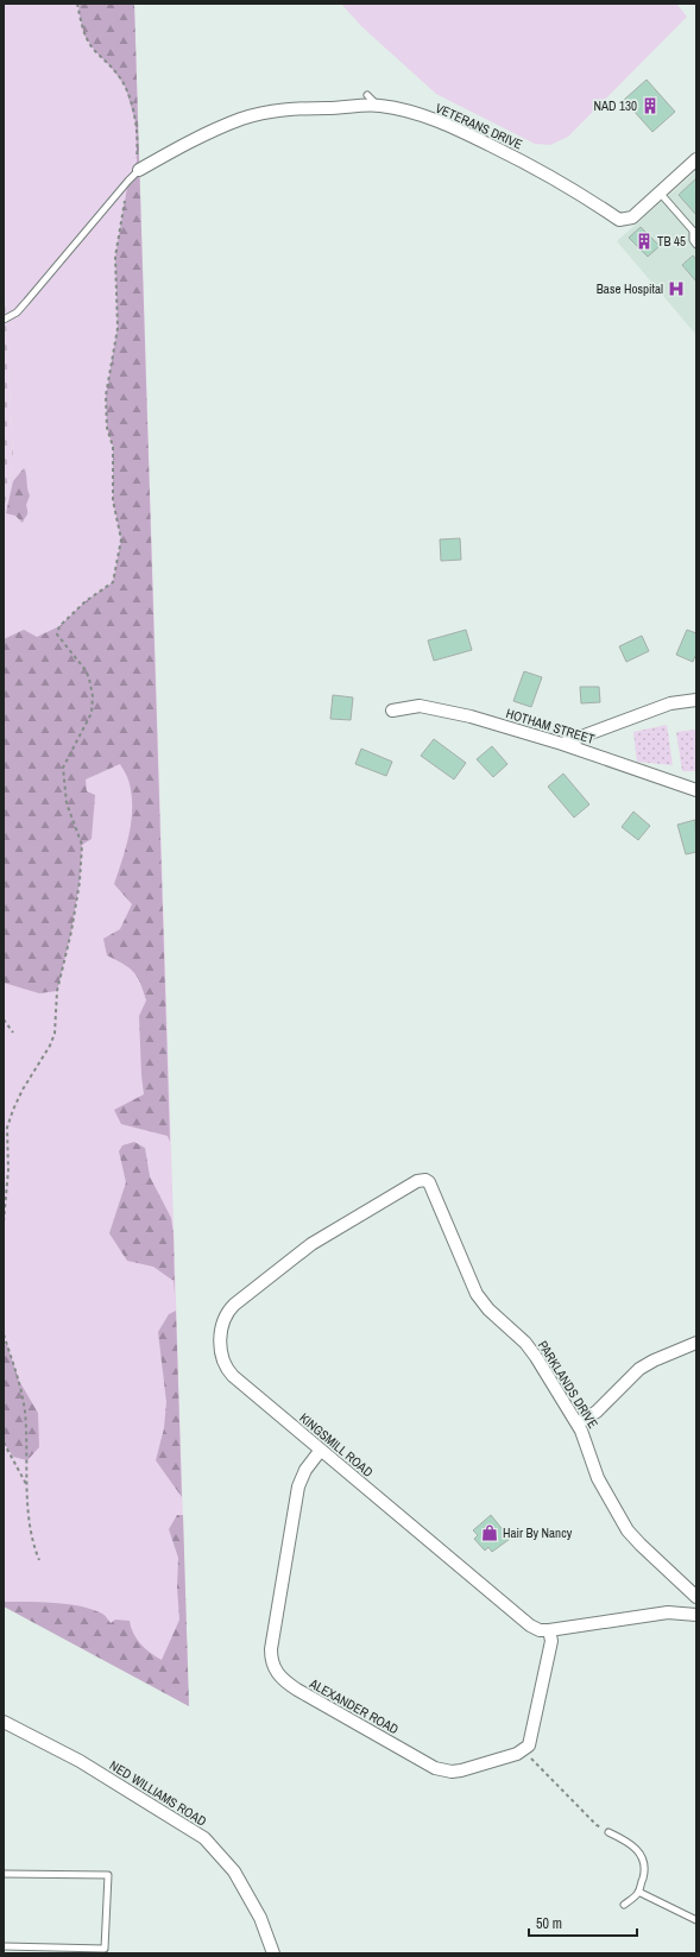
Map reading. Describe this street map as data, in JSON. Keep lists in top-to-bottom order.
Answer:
{
  "streets": {
    "street": [
      "VETERANS DRIVE",
      "HOTHAM STREET",
      "PARKLANDS DRIVE",
      "KINGSMILL ROAD",
      "ALEXANDER ROAD",
      "NED WILLIAMS ROAD"
    ]
  },
  "crossings": [
    ["PARKLANDS DRIVE", "KINGSMILL ROAD"],
    ["KINGSMILL ROAD", "ALEXANDER ROAD"]
  ],
  "places": {
    "building": ["NAD 130", "TB 45"],
    "hospital": ["Base Hospital"],
    "shop": ["Hair By Nancy"]
  },
  "scale_bar": "50 m"
}
